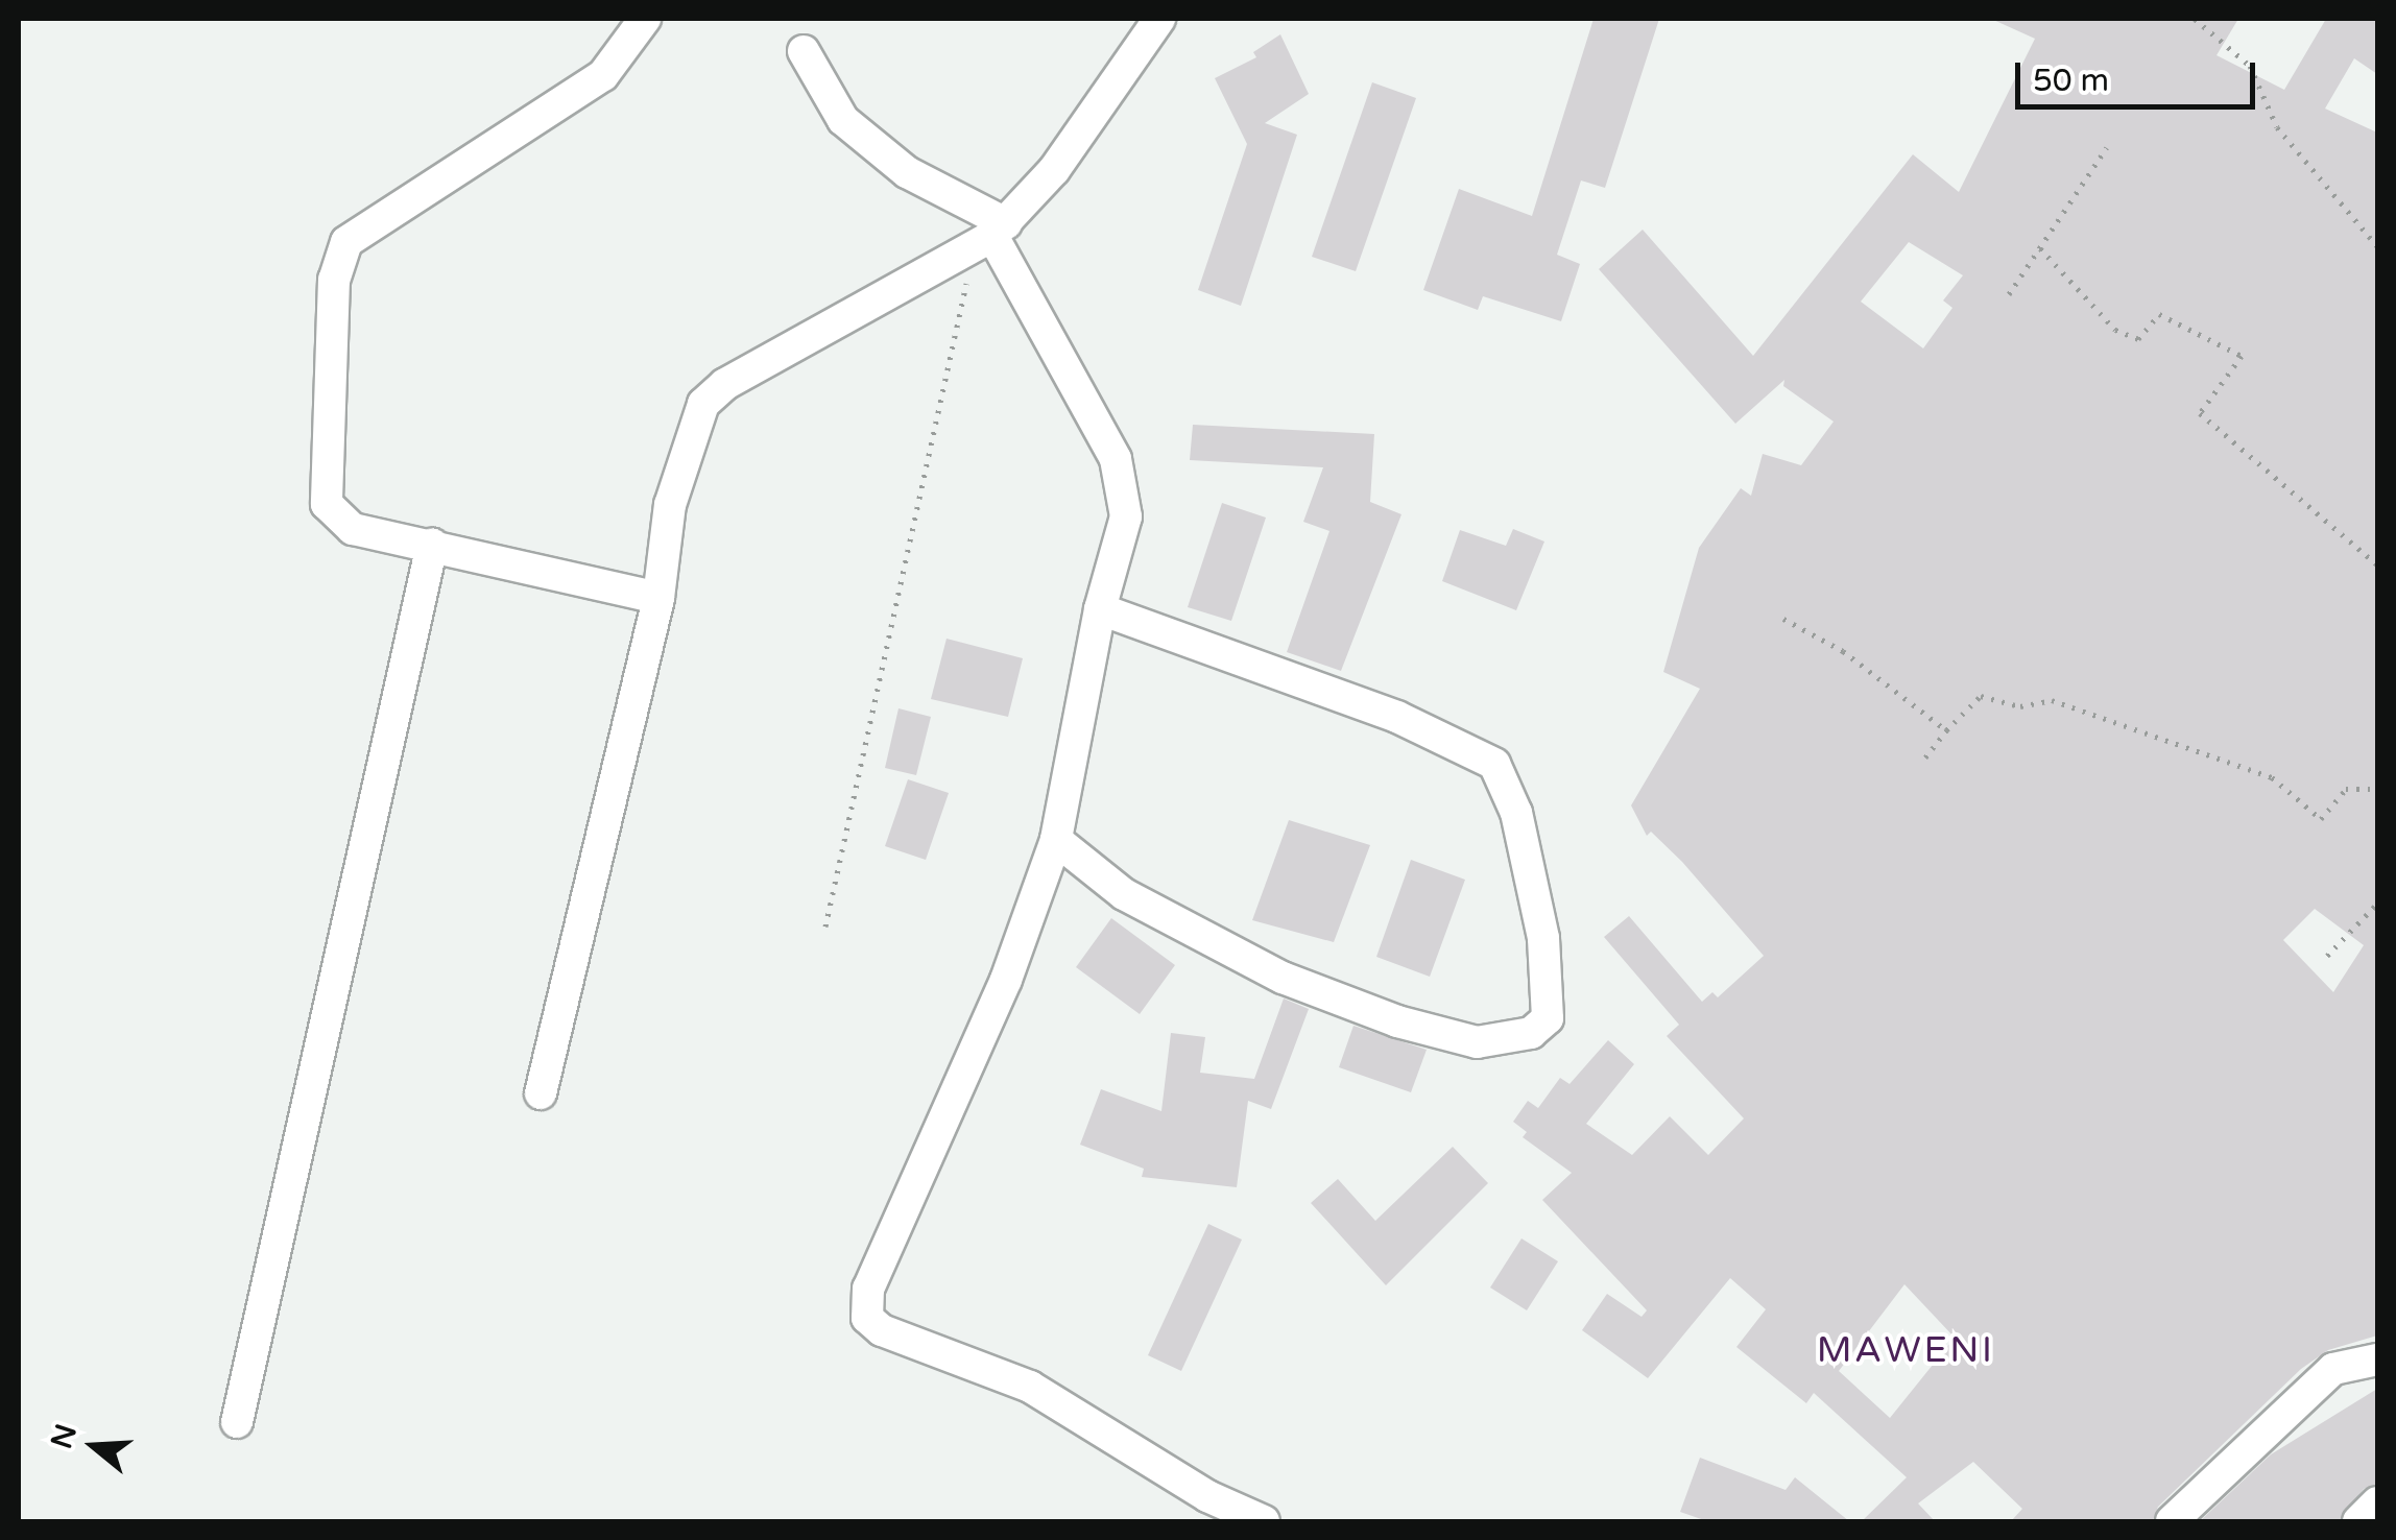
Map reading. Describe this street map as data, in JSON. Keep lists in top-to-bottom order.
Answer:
{
  "districts": ["MAWENI"],
  "scale_bar": "50 m",
  "north": "left"
}
